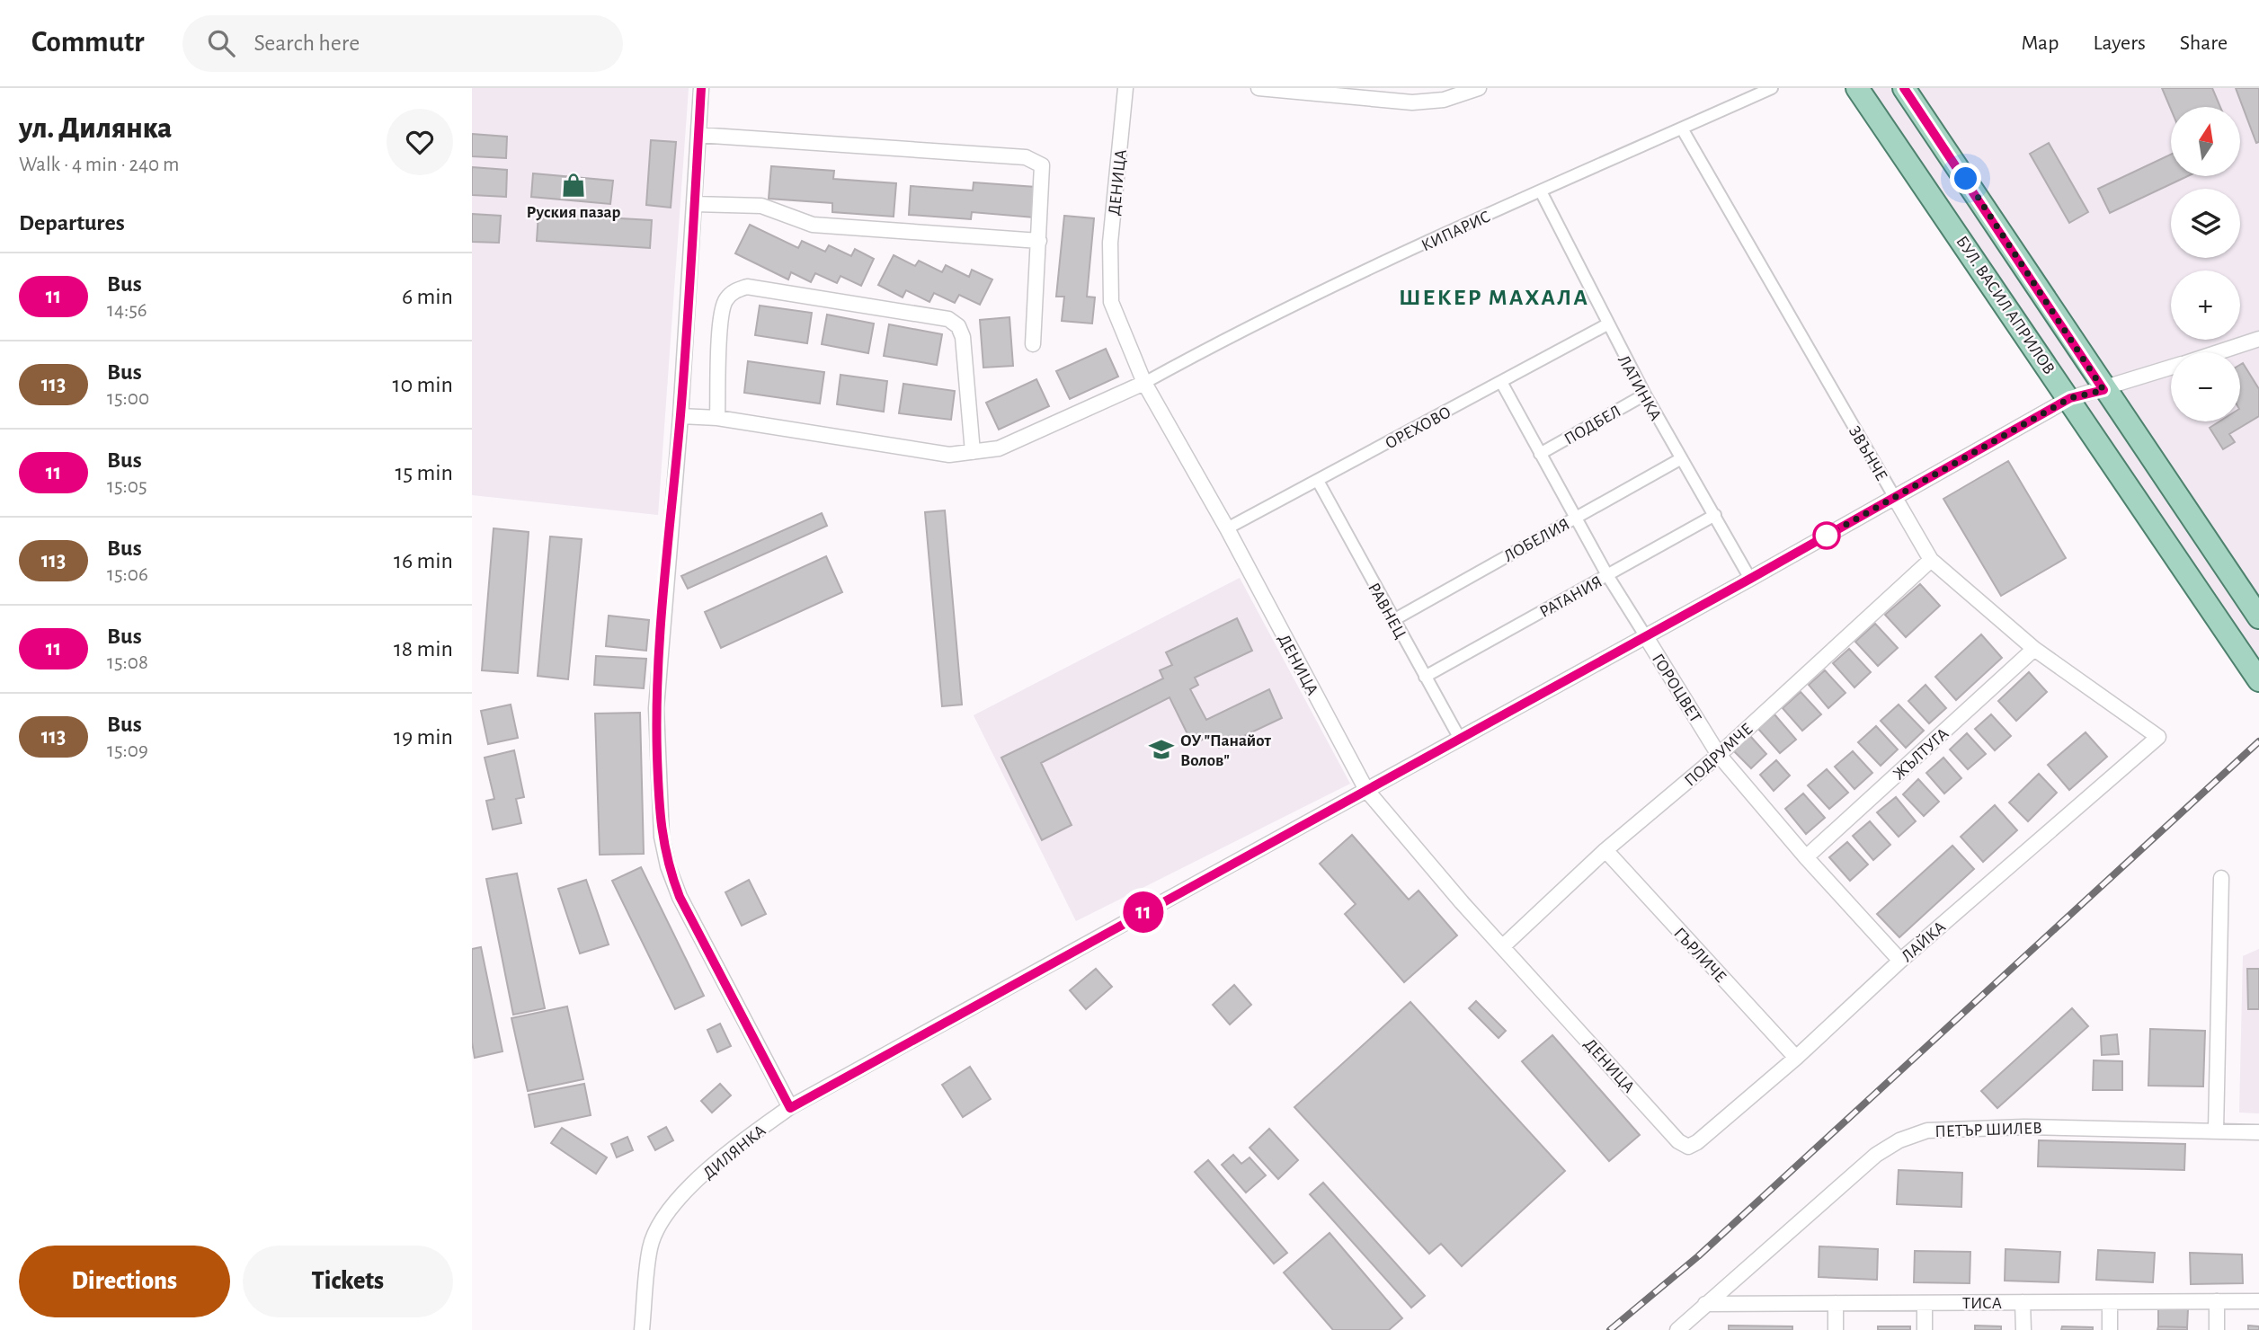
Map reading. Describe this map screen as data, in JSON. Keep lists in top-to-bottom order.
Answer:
{
  "streets": {
    "main road": ["БУЛ. ВАСИЛ АПРИЛОВ"],
    "street": [
      "ДЕНИЦА",
      "КИПАРИС",
      "ЛАТИНКА",
      "ПОДБЕЛ",
      "ОРЕХОВО",
      "ЗВЪНЧЕ",
      "ЛОБЕЛИЯ",
      "РАТАНИЯ",
      "РАВНЕЦ",
      "ГОРОЦВЕТ",
      "ЖЪЛТУГА",
      "ПОДРУМЧЕ",
      "ЛАЙКА",
      "ГЪРЛИЧЕ",
      "ПЕТЪР ШИЛЕВ",
      "ДИЛЯНКА",
      "ТИСА"
    ]
  },
  "crossings": [
    ["ДЕНИЦА", "КИПАРИС"],
    ["ДЕНИЦА", "ОРЕХОВО"],
    ["ДЕНИЦА", "ПОДРУМЧЕ"],
    ["ДЕНИЦА", "ЛАЙКА"],
    ["ДЕНИЦА", "ДИЛЯНКА"],
    ["КИПАРИС", "ЛАТИНКА"],
    ["КИПАРИС", "ЗВЪНЧЕ"],
    ["БУЛ. ВАСИЛ АПРИЛОВ", "ДИЛЯНКА"],
    ["ЛАТИНКА", "ПОДБЕЛ"],
    ["ЛАТИНКА", "ОРЕХОВО"],
    ["ЛАТИНКА", "ЛОБЕЛИЯ"],
    ["ЛАТИНКА", "РАТАНИЯ"],
    ["ЛАТИНКА", "ДИЛЯНКА"],
    ["ПОДБЕЛ", "ГОРОЦВЕТ"],
    ["ОРЕХОВО", "РАВНЕЦ"],
    ["ОРЕХОВО", "ГОРОЦВЕТ"],
    ["ЗВЪНЧЕ", "ЖЪЛТУГА"],
    ["ЗВЪНЧЕ", "ПОДРУМЧЕ"],
    ["ЗВЪНЧЕ", "ЛАЙКА"],
    ["ЗВЪНЧЕ", "ДИЛЯНКА"],
    ["ЛОБЕЛИЯ", "РАВНЕЦ"],
    ["ЛОБЕЛИЯ", "ГОРОЦВЕТ"],
    ["РАТАНИЯ", "РАВНЕЦ"],
    ["РАТАНИЯ", "ГОРОЦВЕТ"],
    ["РАВНЕЦ", "ДИЛЯНКА"],
    ["ГОРОЦВЕТ", "ЖЪЛТУГА"],
    ["ГОРОЦВЕТ", "ПОДРУМЧЕ"],
    ["ГОРОЦВЕТ", "ЛАЙКА"],
    ["ГОРОЦВЕТ", "ДИЛЯНКА"],
    ["ПОДРУМЧЕ", "ГЪРЛИЧЕ"],
    ["ЛАЙКА", "ГЪРЛИЧЕ"],
    ["ПЕТЪР ШИЛЕВ", "ТИСА"]
  ],
  "districts": ["ШЕКЕР МАХАЛА"],
  "places": {
    "shop": ["Руския пазар"],
    "school or university": ["ОУ \"Панайот Волов\""]
  },
  "lines": ["bus line 11"],
  "north": "top",
  "page": {
    "header": "Commutr",
    "search": "Search here",
    "nav": ["Map", "Layers", "Share"],
    "heading": [
      ["ул. Дилянка", "Walk · 4 min · 240 m"],
      "Departures"
    ],
    "on_map": "11",
    "map_buttons": ["+", "−"],
    "list": [
      {
        "mark": "11",
        "name": "Bus",
        "note": "14:56",
        "value": "6 min"
      },
      {
        "mark": "113",
        "name": "Bus",
        "note": "15:00",
        "value": "10 min"
      },
      {
        "mark": "11",
        "name": "Bus",
        "note": "15:05",
        "value": "15 min"
      },
      {
        "mark": "113",
        "name": "Bus",
        "note": "15:06",
        "value": "16 min"
      },
      {
        "mark": "11",
        "name": "Bus",
        "note": "15:08",
        "value": "18 min"
      },
      {
        "mark": "113",
        "name": "Bus",
        "note": "15:09",
        "value": "19 min"
      }
    ],
    "buttons": ["Directions", "Tickets"]
  }
}
